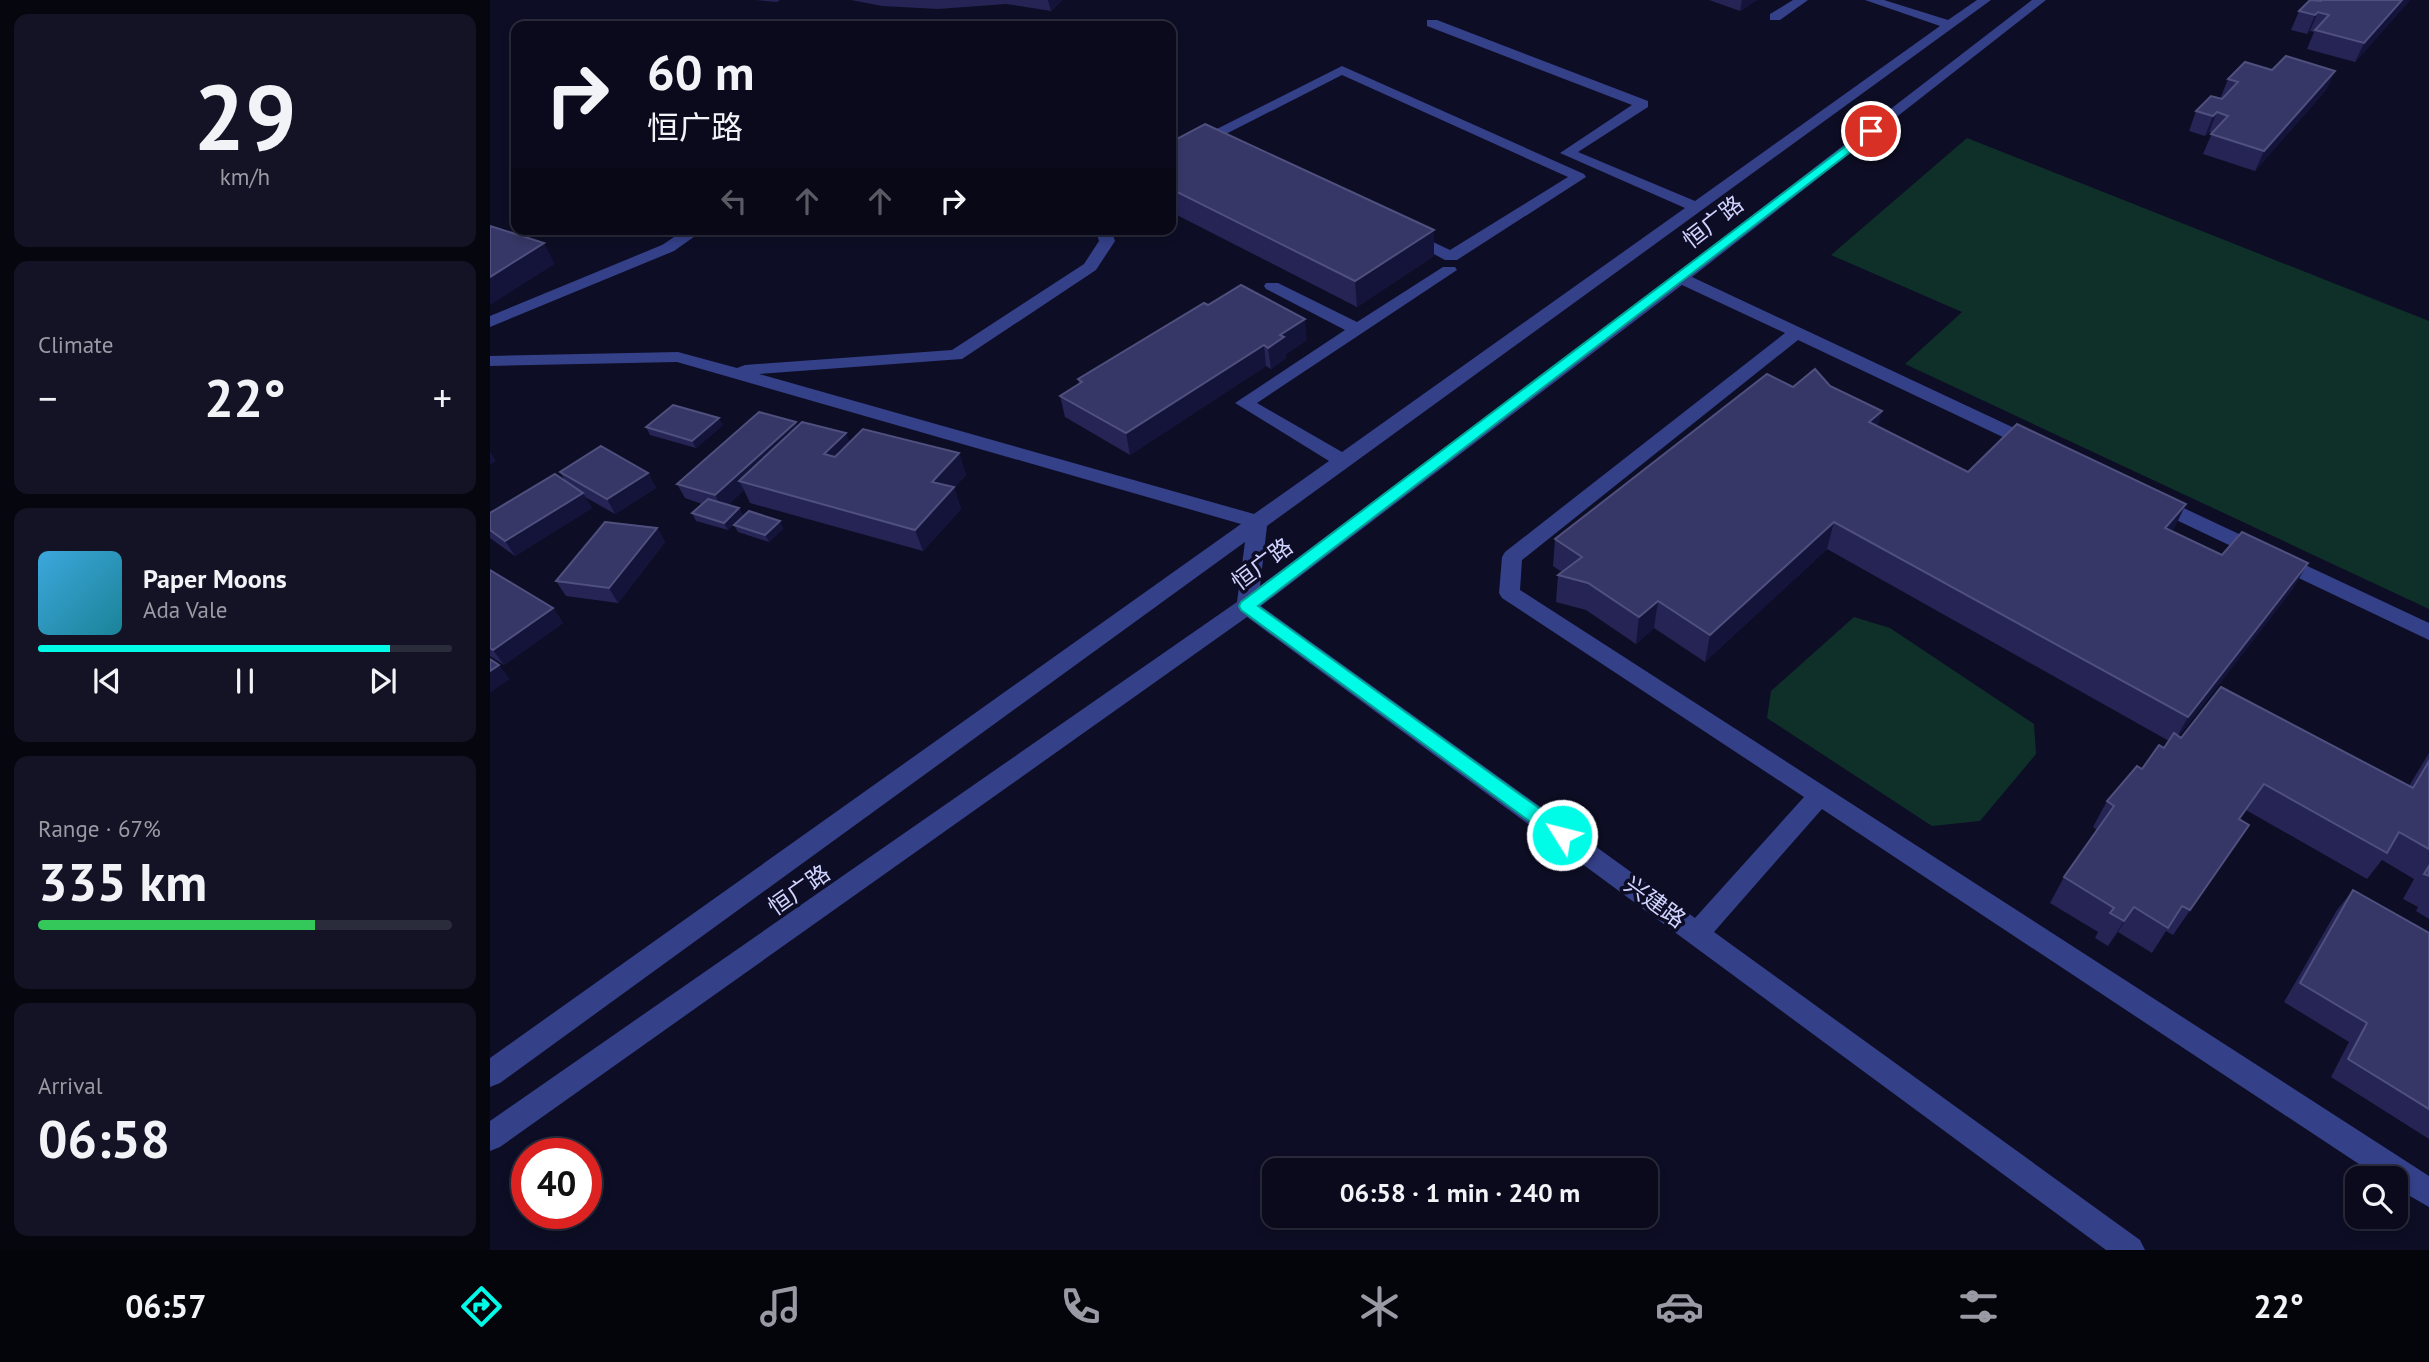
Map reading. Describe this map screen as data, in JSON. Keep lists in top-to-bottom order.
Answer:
{
  "streets": {
    "street": ["恒广路", "兴建路"]
  },
  "crossings": [
    ["恒广路", "兴建路"]
  ],
  "page": {
    "tile": [
      ["29", "km/h"],
      "Climate",
      ["Range · 67%", "335 km"],
      ["Arrival", "06:58"]
    ],
    "turn": ["60 m", "恒广路"],
    "heat": ["−", "22°", "+"],
    "song": ["Paper Moons", "Ada Vale"],
    "limit": "40",
    "trip": "06:58 · 1 min · 240 m",
    "tabs": ["06:57", "22°"]
  }
}
